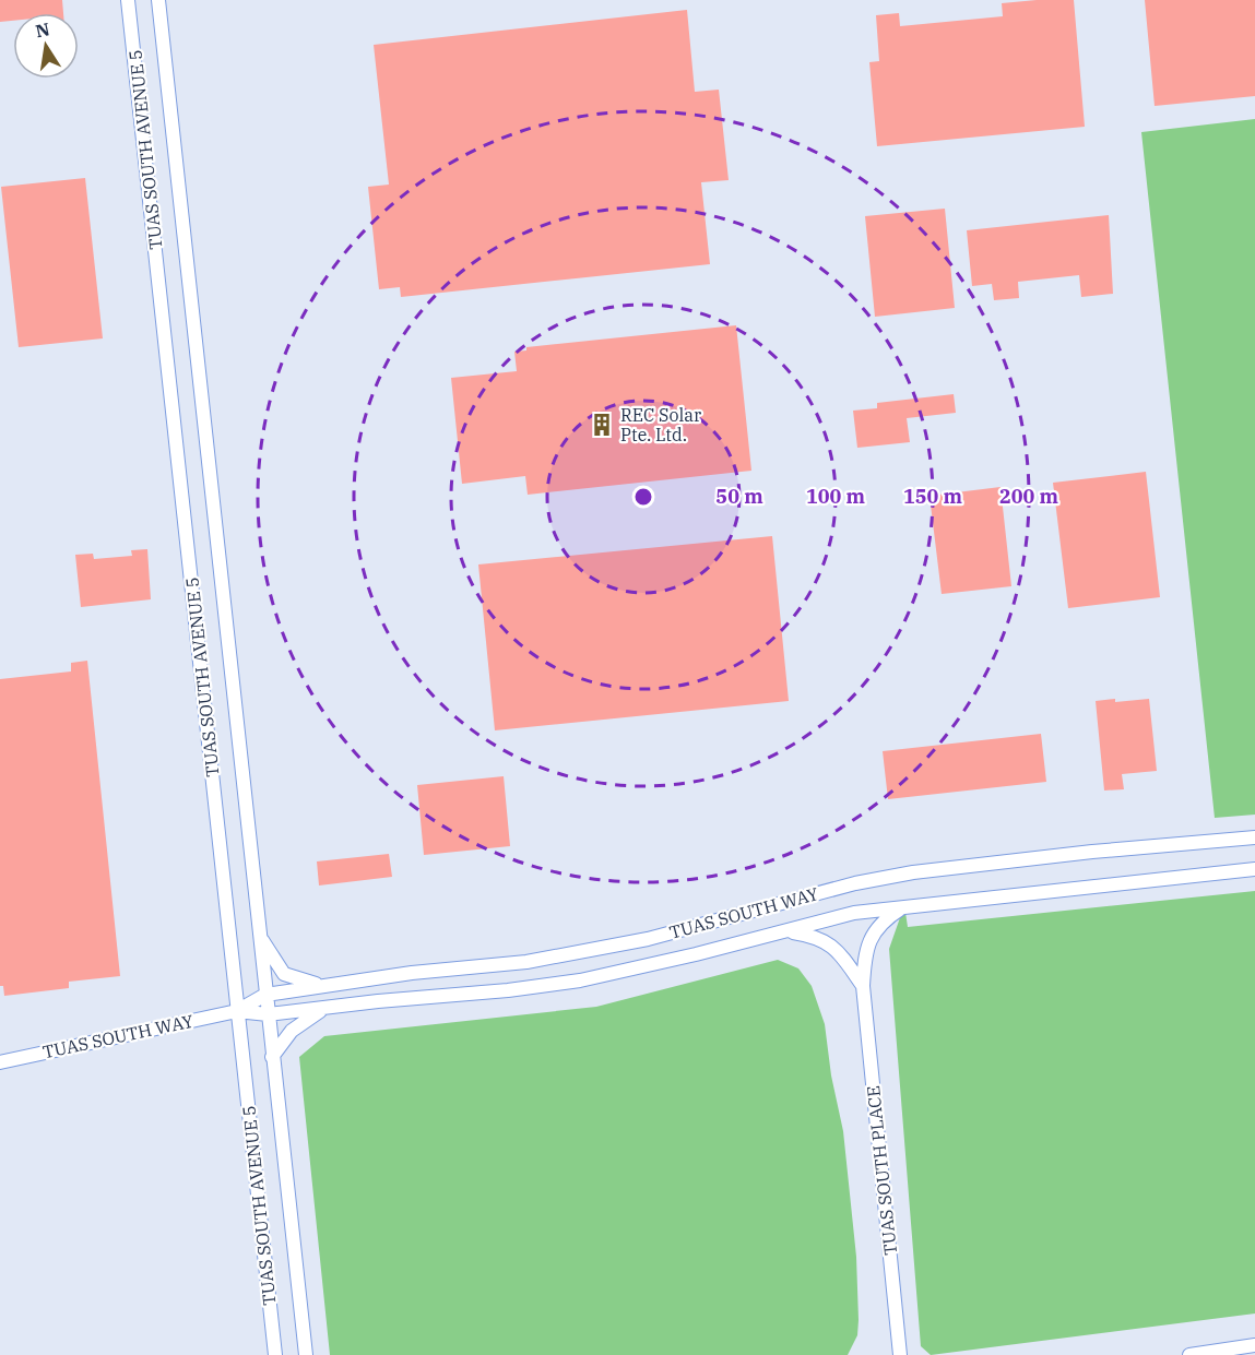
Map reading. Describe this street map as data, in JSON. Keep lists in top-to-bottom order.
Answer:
{
  "streets": {
    "street": ["TUAS SOUTH AVENUE 5", "TUAS SOUTH WAY", "TUAS SOUTH PLACE"]
  },
  "crossings": [
    ["TUAS SOUTH AVENUE 5", "TUAS SOUTH WAY"],
    ["TUAS SOUTH WAY", "TUAS SOUTH PLACE"]
  ],
  "places": {
    "building": ["REC Solar Pte. Ltd."]
  },
  "north": "top",
  "rings": [
    "50 m",
    "100 m",
    "150 m",
    "200 m"
  ]
}
